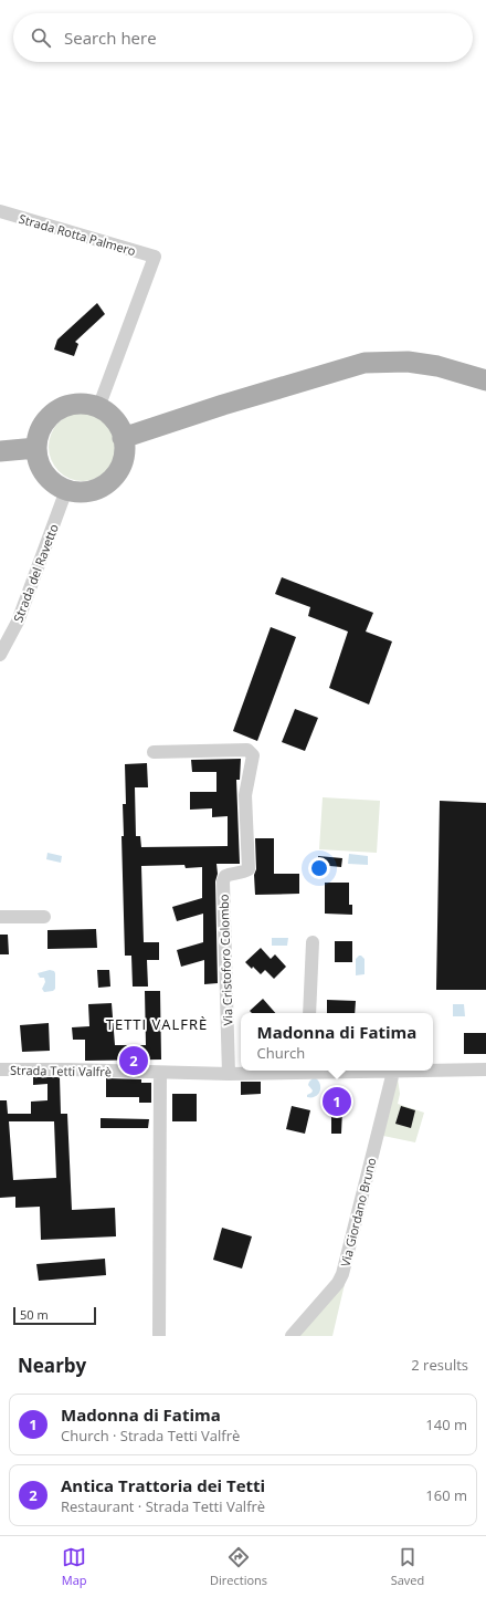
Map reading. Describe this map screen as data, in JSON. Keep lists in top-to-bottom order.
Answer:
{
  "streets": {
    "street": [
      "Strada Rotta Palmero",
      "Strada del Ravetto",
      "Via Cristoforo Colombo",
      "Strada Tetti Valfrè",
      "Via Giordano Bruno"
    ]
  },
  "crossings": [
    ["Strada Rotta Palmero", "Strada del Ravetto"],
    ["Via Cristoforo Colombo", "Strada Tetti Valfrè"],
    ["Strada Tetti Valfrè", "Via Giordano Bruno"]
  ],
  "districts": ["TETTI VALFRÈ"],
  "scale_bar": "50 m",
  "page": {
    "search": "Search here",
    "popup": ["Madonna di Fatima", "Church"],
    "pins": ["2", "1"],
    "scale": "50 m",
    "heading": ["Nearby", "2 results"],
    "list": [
      {
        "mark": "1",
        "name": "Madonna di Fatima",
        "note": "Church · Strada Tetti Valfrè",
        "value": "140 m"
      },
      {
        "mark": "2",
        "name": "Antica Trattoria dei Tetti",
        "note": "Restaurant · Strada Tetti Valfrè",
        "value": "160 m"
      }
    ],
    "nav": ["Map", "Directions", "Saved"]
  }
}
